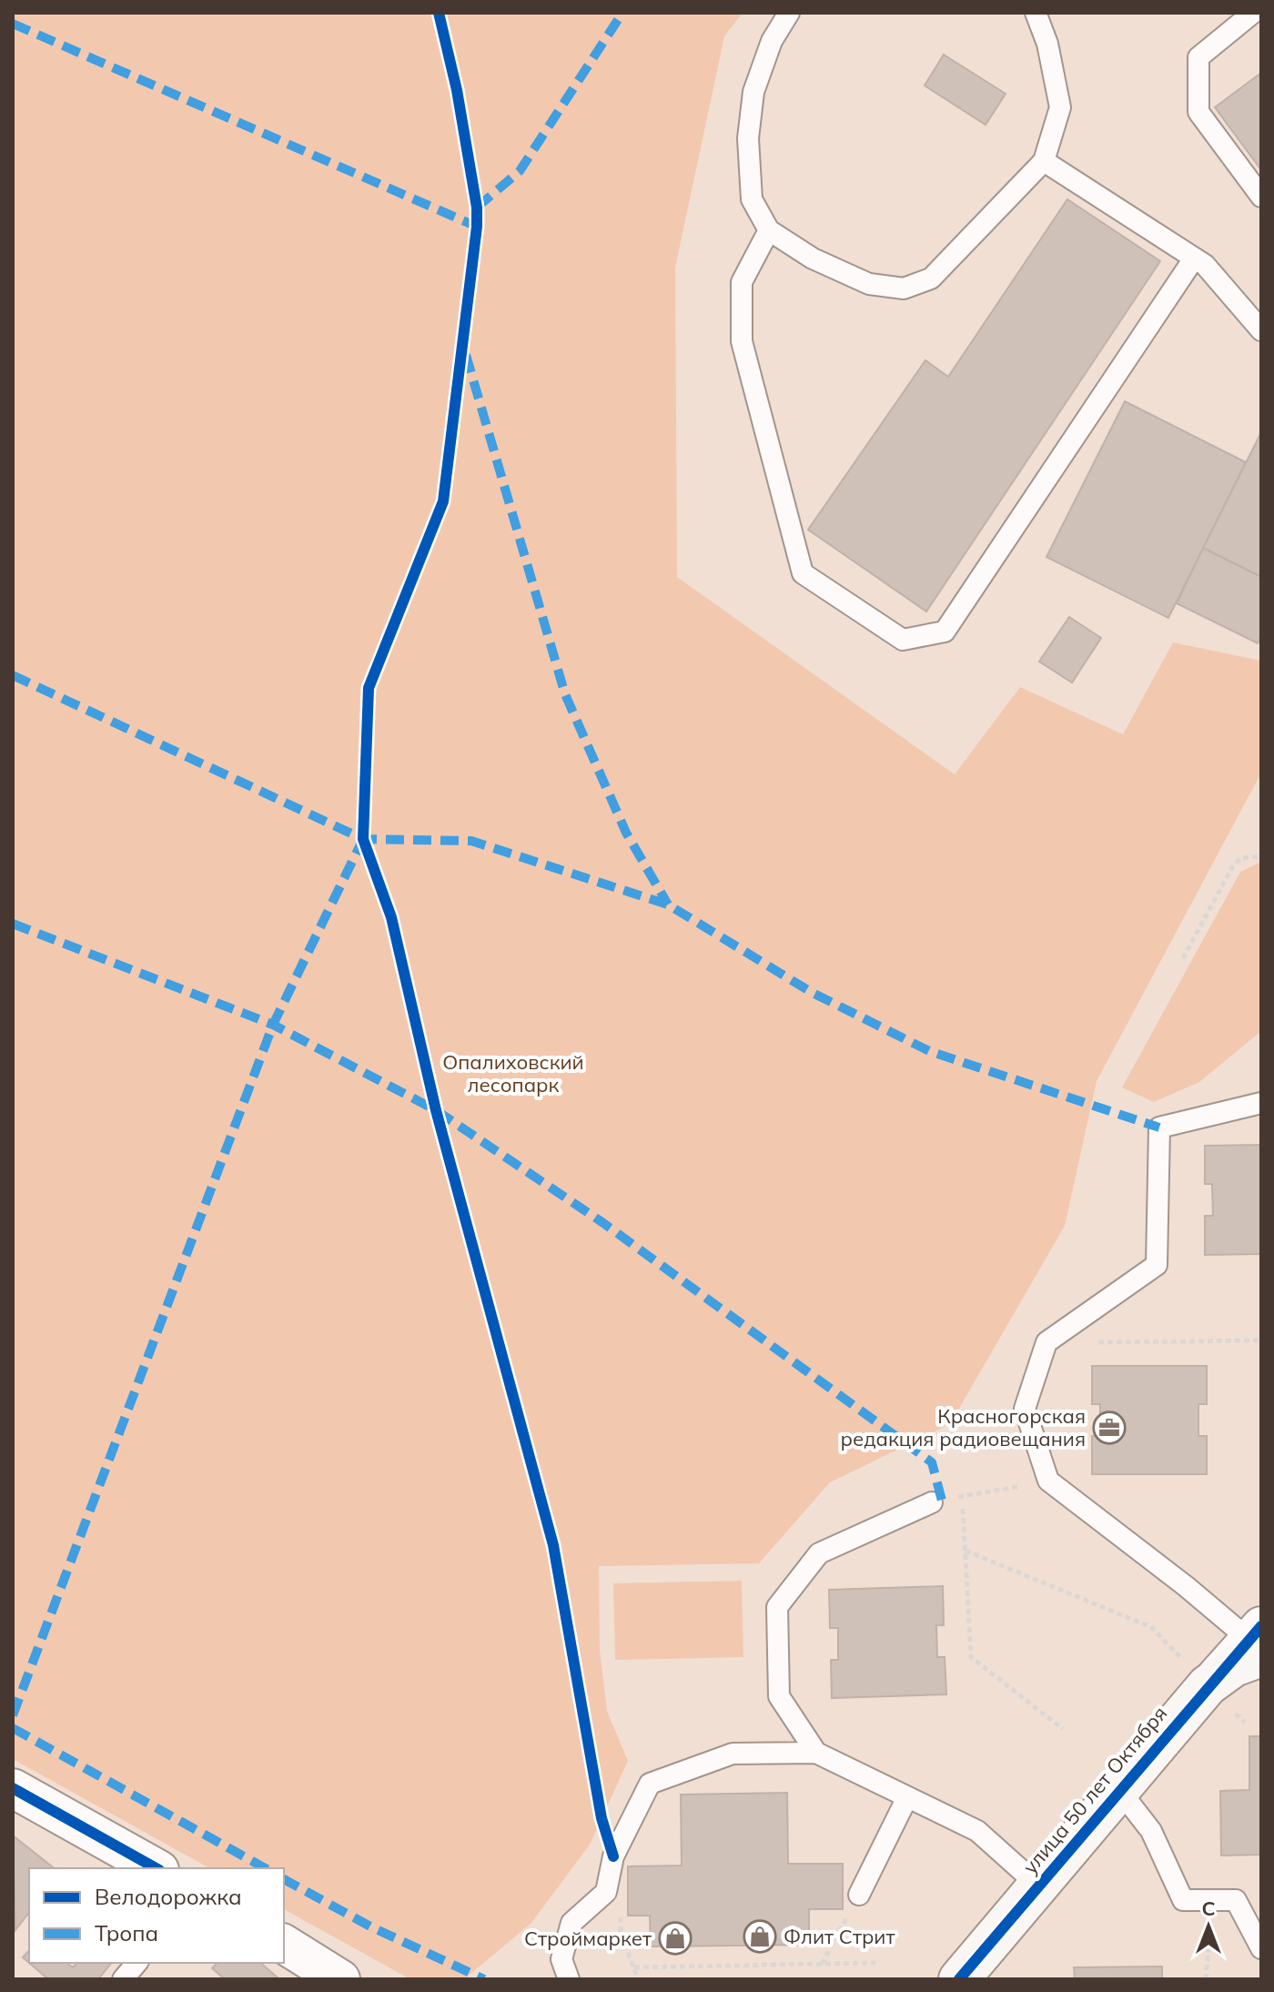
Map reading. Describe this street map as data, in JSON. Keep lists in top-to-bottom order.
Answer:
{
  "streets": {
    "street": ["улица 50 лет Октября"]
  },
  "parks": ["Опалиховский лесопарк"],
  "places": {
    "office": ["Красногорская редакция радиовещания"],
    "shop": ["Флит Стрит", "Строймаркет"]
  },
  "legend": ["Велодорожка", "Тропа"],
  "north": "top"
}
